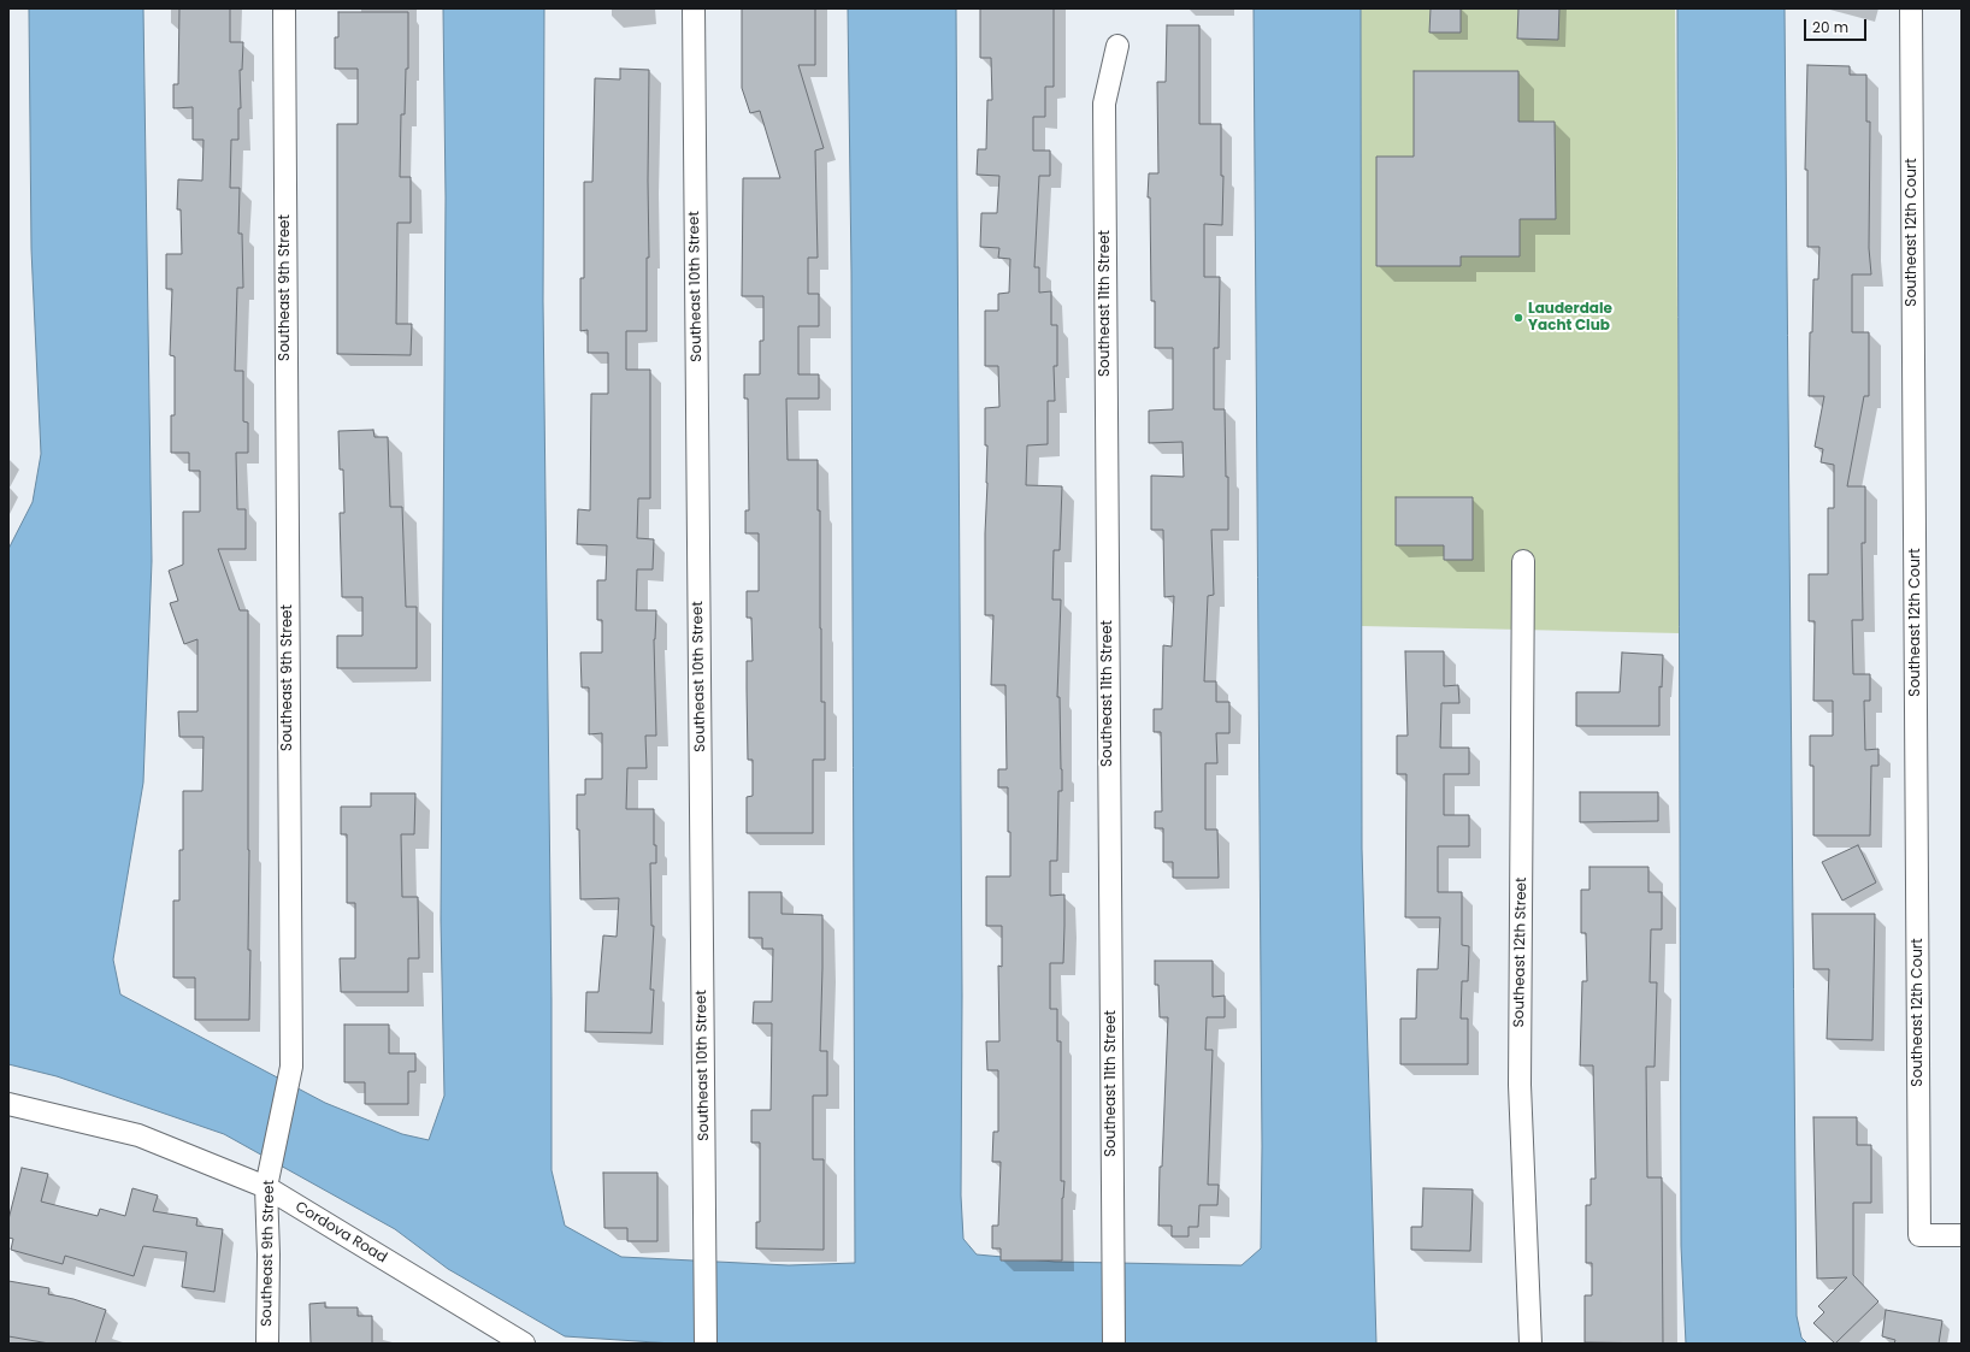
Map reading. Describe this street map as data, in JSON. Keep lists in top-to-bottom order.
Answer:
{
  "streets": {
    "street": [
      "Southeast 12th Court",
      "Southeast 10th Street",
      "Southeast 9th Street",
      "Southeast 11th Street",
      "Southeast 12th Street",
      "Cordova Road"
    ]
  },
  "crossings": [
    ["Southeast 9th Street", "Cordova Road"]
  ],
  "places": ["Lauderdale Yacht Club"],
  "scale_bar": "20 m"
}
